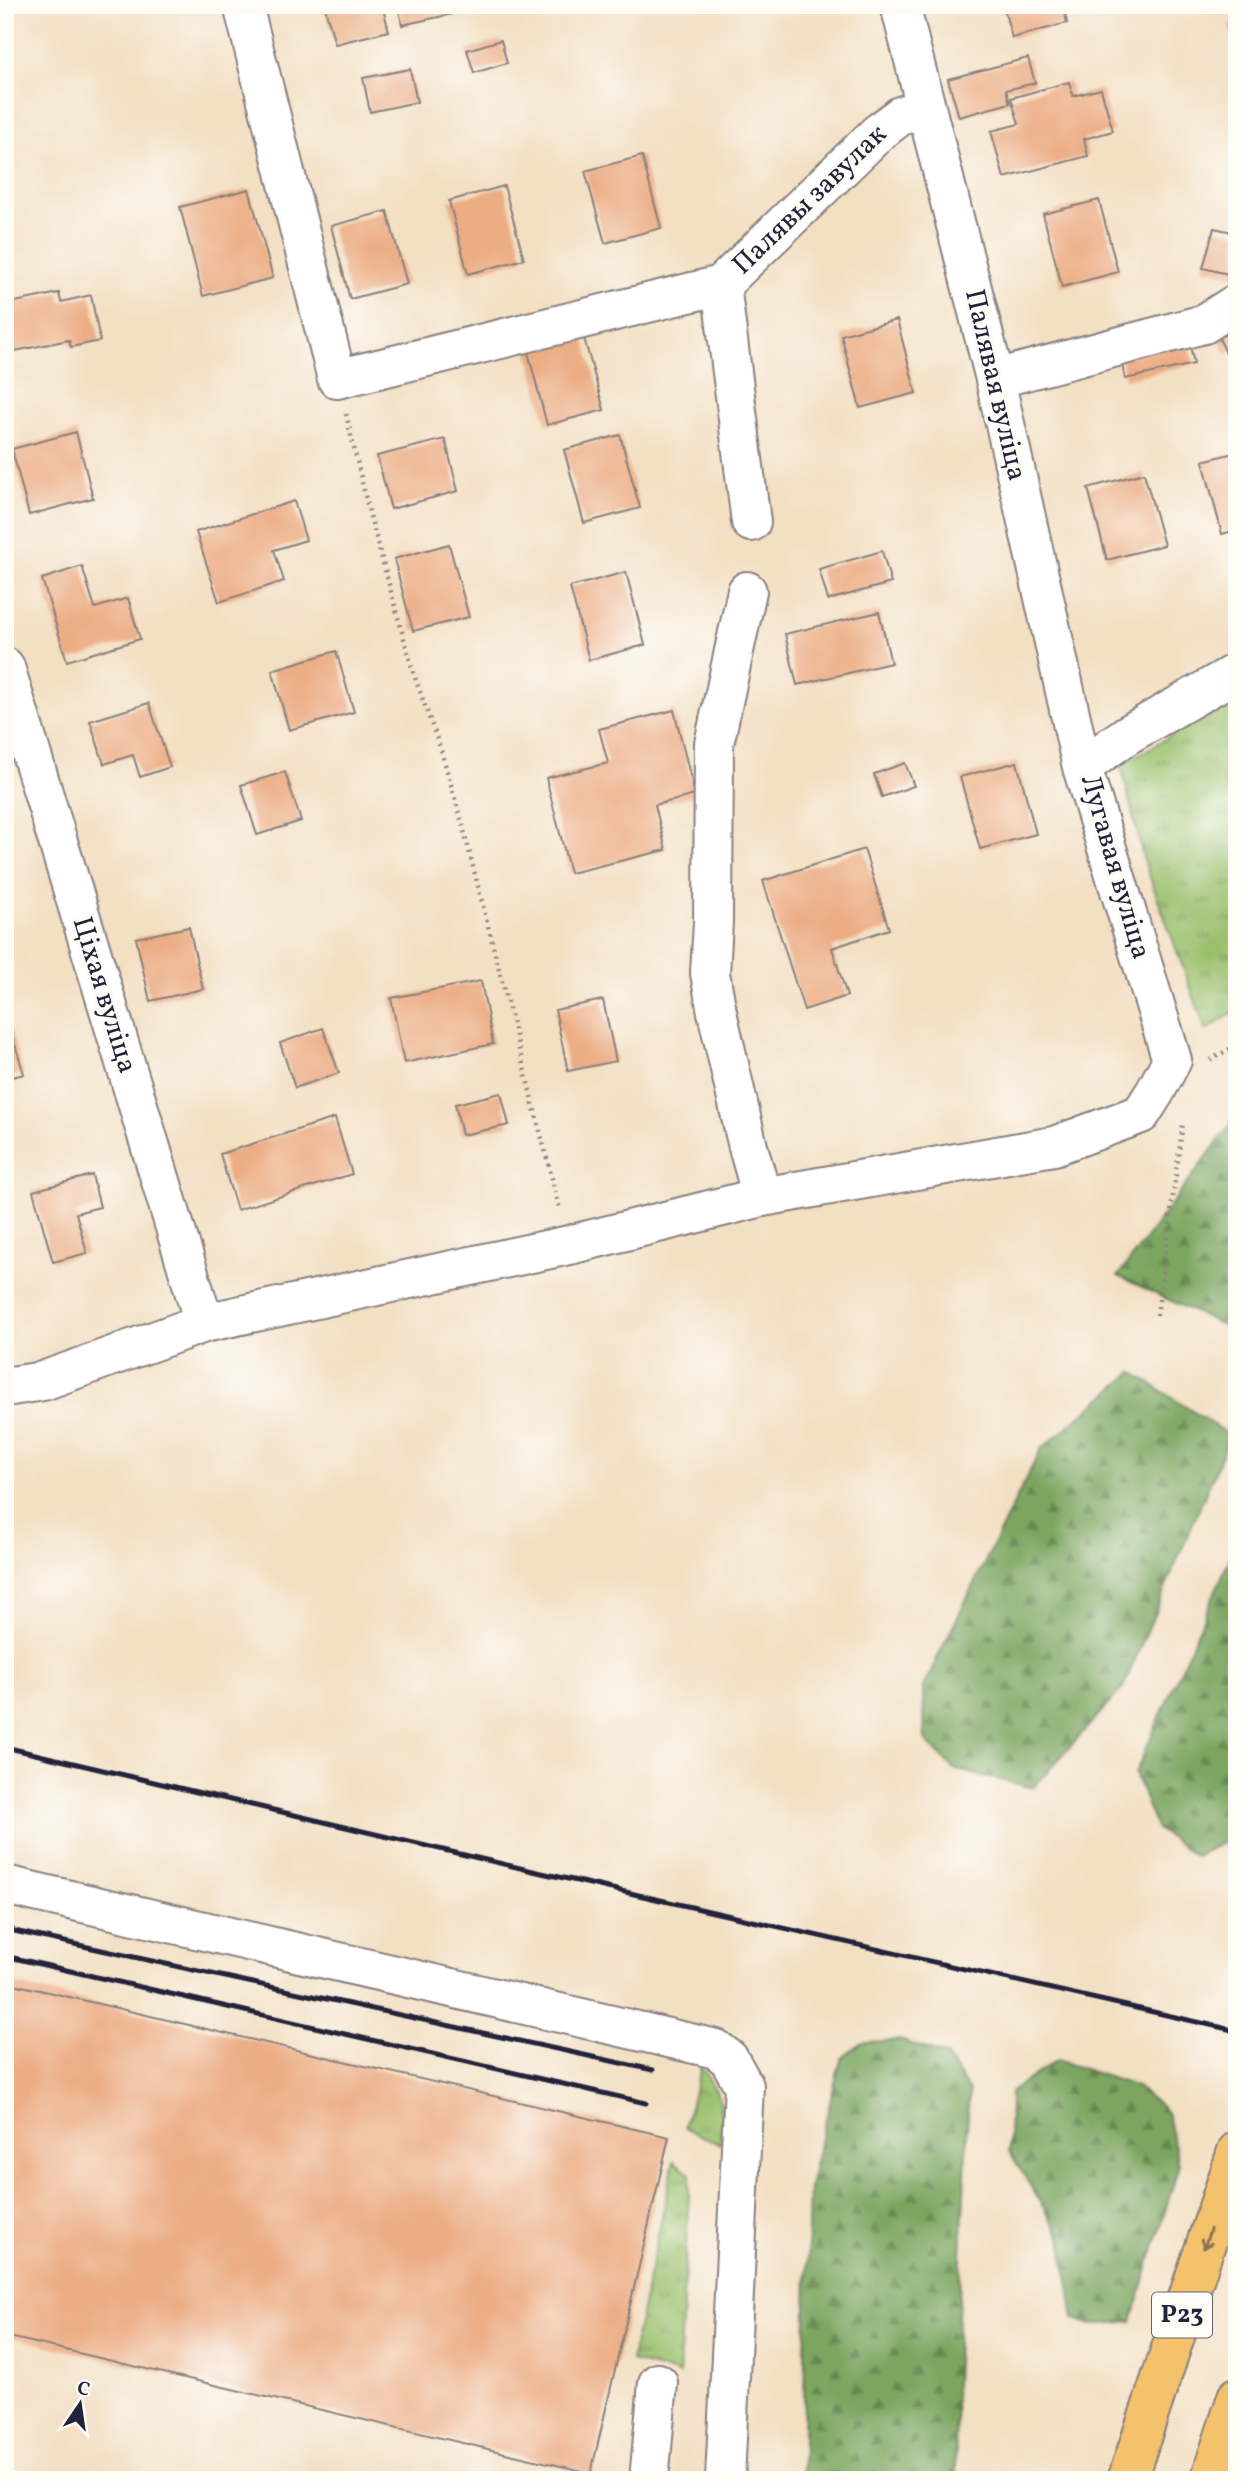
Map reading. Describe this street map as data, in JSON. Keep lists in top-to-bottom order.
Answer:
{
  "streets": {
    "highway": ["Р23"],
    "street": [
      "Палявы завулак",
      "Палявая вуліца",
      "Лугавая вуліца",
      "Ціхая вуліца"
    ]
  },
  "crossings": [
    ["Палявы завулак", "Палявая вуліца"],
    ["Палявая вуліца", "Лугавая вуліца"]
  ],
  "north": "top"
}
